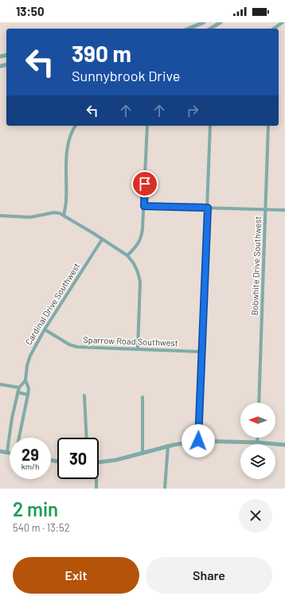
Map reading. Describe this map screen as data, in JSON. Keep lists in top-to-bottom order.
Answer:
{
  "streets": {
    "street": ["Bobwhite Drive Southwest", "Cardinal Drive Southwest", "Sparrow Road Southwest"]
  },
  "crossings": [
    ["Cardinal Drive Southwest", "Sparrow Road Southwest"]
  ],
  "north": "left",
  "page": {
    "status": "13:50",
    "turn": ["390 m", "Sunnybrook Drive"],
    "speed": "29 km/h",
    "limit": "30",
    "heading": ["2 min", "540 m · 13:52"],
    "buttons": ["Exit", "Share"]
  }
}
